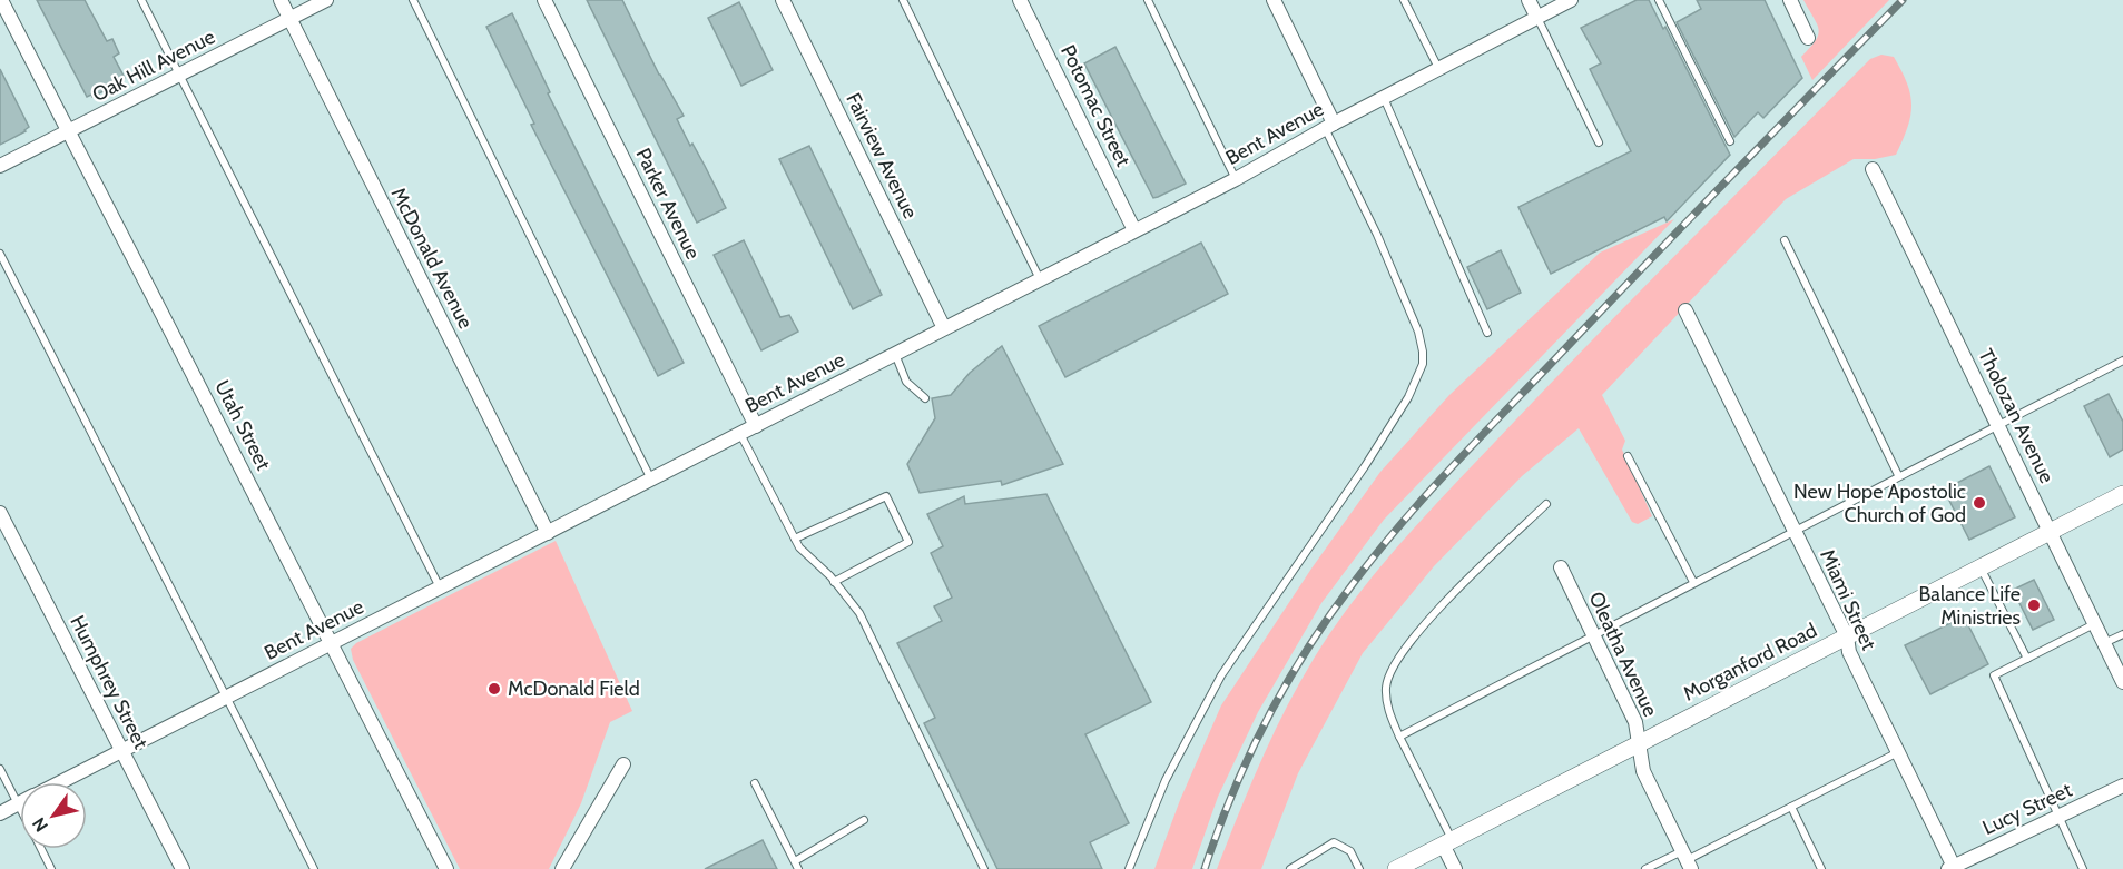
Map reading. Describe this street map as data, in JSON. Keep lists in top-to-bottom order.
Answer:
{
  "streets": {
    "street": [
      "Oak Hill Avenue",
      "Potomac Street",
      "Bent Avenue",
      "Fairview Avenue",
      "Parker Avenue",
      "McDonald Avenue",
      "Tholozan Avenue",
      "Utah Street",
      "Miami Street",
      "Oleatha Avenue",
      "Morganford Road",
      "Humphrey Street",
      "Lucy Street"
    ]
  },
  "crossings": [
    ["Oak Hill Avenue", "McDonald Avenue"],
    ["Oak Hill Avenue", "Utah Street"],
    ["Potomac Street", "Bent Avenue"],
    ["Bent Avenue", "Fairview Avenue"],
    ["Bent Avenue", "Parker Avenue"],
    ["Bent Avenue", "McDonald Avenue"],
    ["Bent Avenue", "Utah Street"],
    ["Bent Avenue", "Humphrey Street"],
    ["Tholozan Avenue", "Morganford Road"],
    ["Miami Street", "Morganford Road"],
    ["Miami Street", "Lucy Street"],
    ["Oleatha Avenue", "Morganford Road"]
  ],
  "places": ["New Hope Apostolic Church of God", "Balance Life Ministries", "McDonald Field"],
  "north": "bottom left"
}
